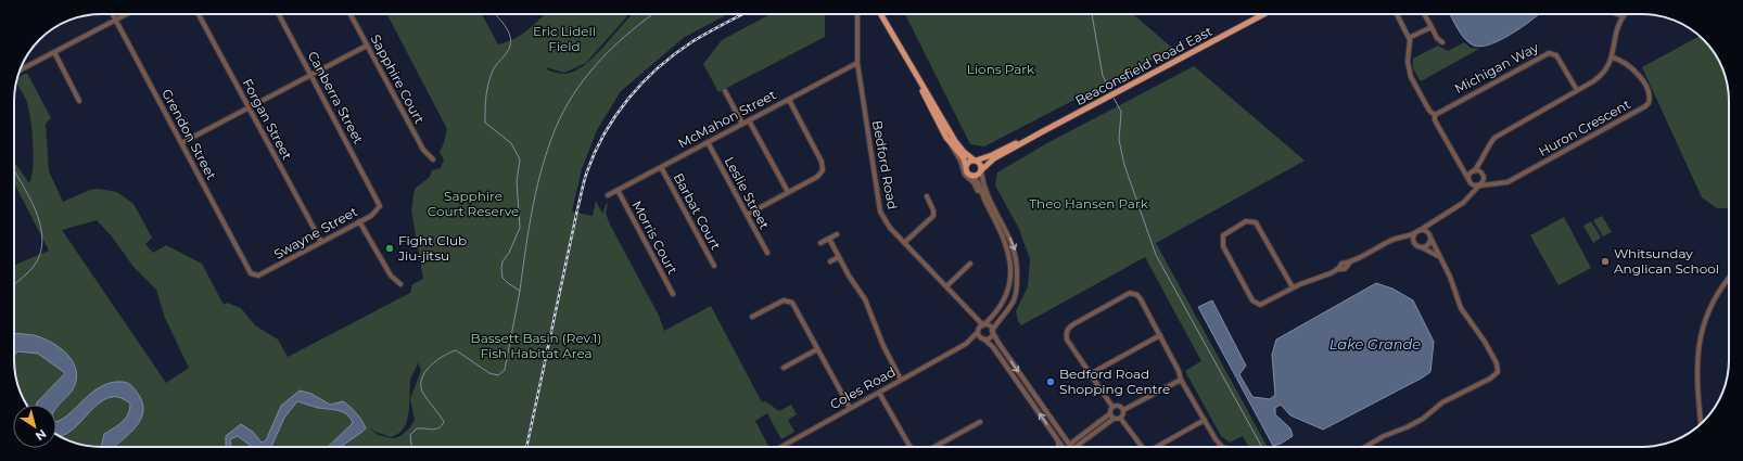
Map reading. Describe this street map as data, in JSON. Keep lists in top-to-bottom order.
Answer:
{
  "streets": {
    "main road": ["Beaconsfield Road East"],
    "street": [
      "Michigan Way",
      "Sapphire Court",
      "Canberra Street",
      "Forgan Street",
      "McMahon Street",
      "Huron Crescent",
      "Grendon Street",
      "Bedford Road",
      "Leslie Street",
      "Barbat Court",
      "Swayne Street",
      "Morris Court",
      "Coles Road"
    ]
  },
  "crossings": [
    ["Canberra Street", "Swayne Street"],
    ["Forgan Street", "Swayne Street"],
    ["McMahon Street", "Bedford Road"],
    ["McMahon Street", "Leslie Street"],
    ["McMahon Street", "Barbat Court"],
    ["McMahon Street", "Morris Court"],
    ["Grendon Street", "Swayne Street"],
    ["Bedford Road", "Coles Road"]
  ],
  "water": ["Lake Grande"],
  "parks": [
    "Eric Lidell Field",
    "Lions Park",
    "Sapphire Court Reserve",
    "Theo Hansen Park",
    "Bassett Basin (Rev.1) Fish Habitat Area"
  ],
  "places": ["Fight Club Jiu-jitsu", "Whitsunday Anglican School", "Bedford Road Shopping Centre"],
  "north": "bottom right"
}
